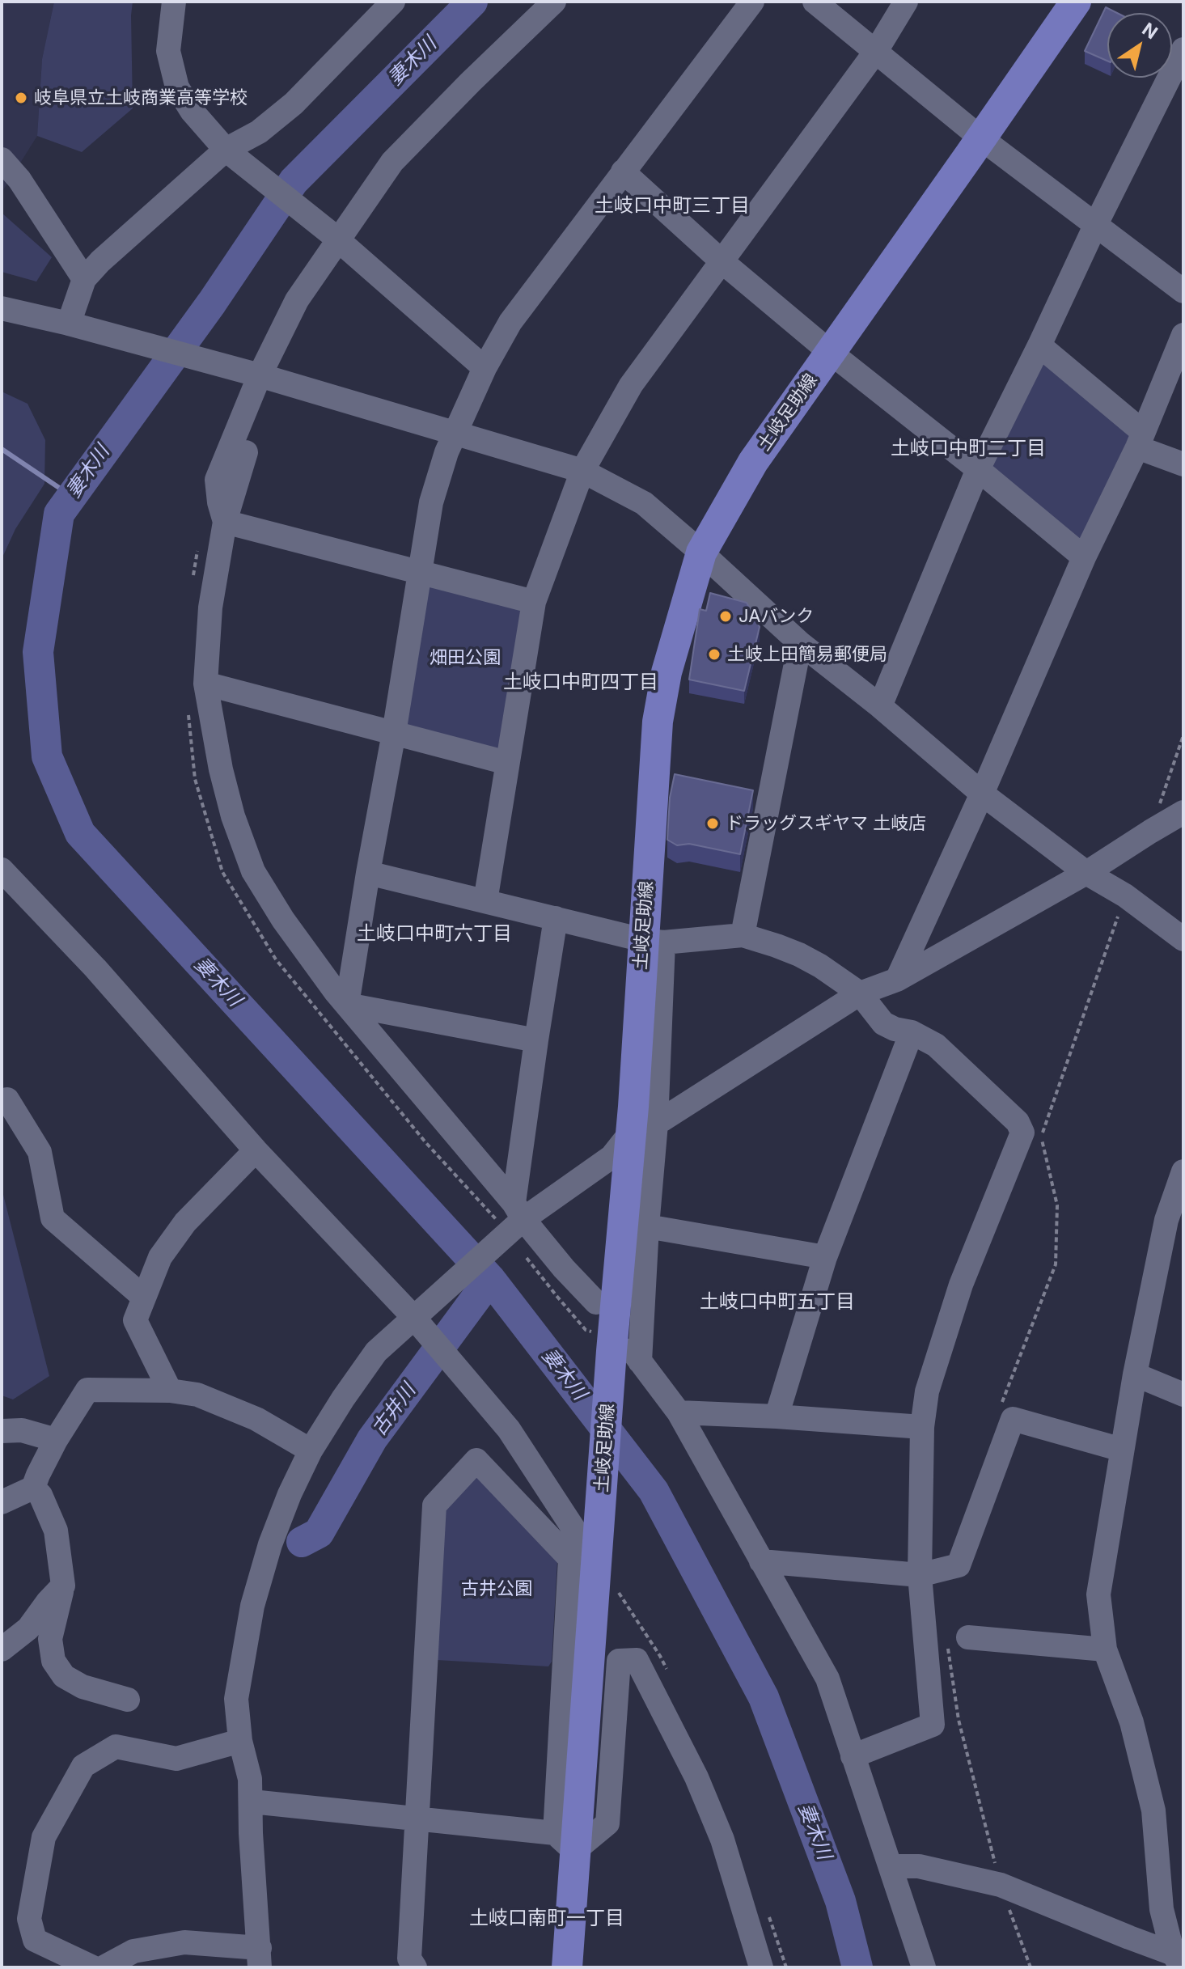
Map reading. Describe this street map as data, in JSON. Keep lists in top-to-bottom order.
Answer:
{
  "streets": {
    "main road": ["土岐足助線"]
  },
  "districts": [
    "土岐口中町三丁目",
    "土岐口中町二丁目",
    "土岐口中町四丁目",
    "土岐口中町六丁目",
    "土岐口中町五丁目",
    "土岐口南町一丁目"
  ],
  "water": ["妻木川", "古井川"],
  "parks": ["畑田公園", "古井公園"],
  "places": [
    "岐阜県立土岐商業高等学校",
    "JAバンク",
    "土岐上田簡易郵便局",
    "ドラッグスギヤマ 土岐店"
  ],
  "north": "top right"
}
